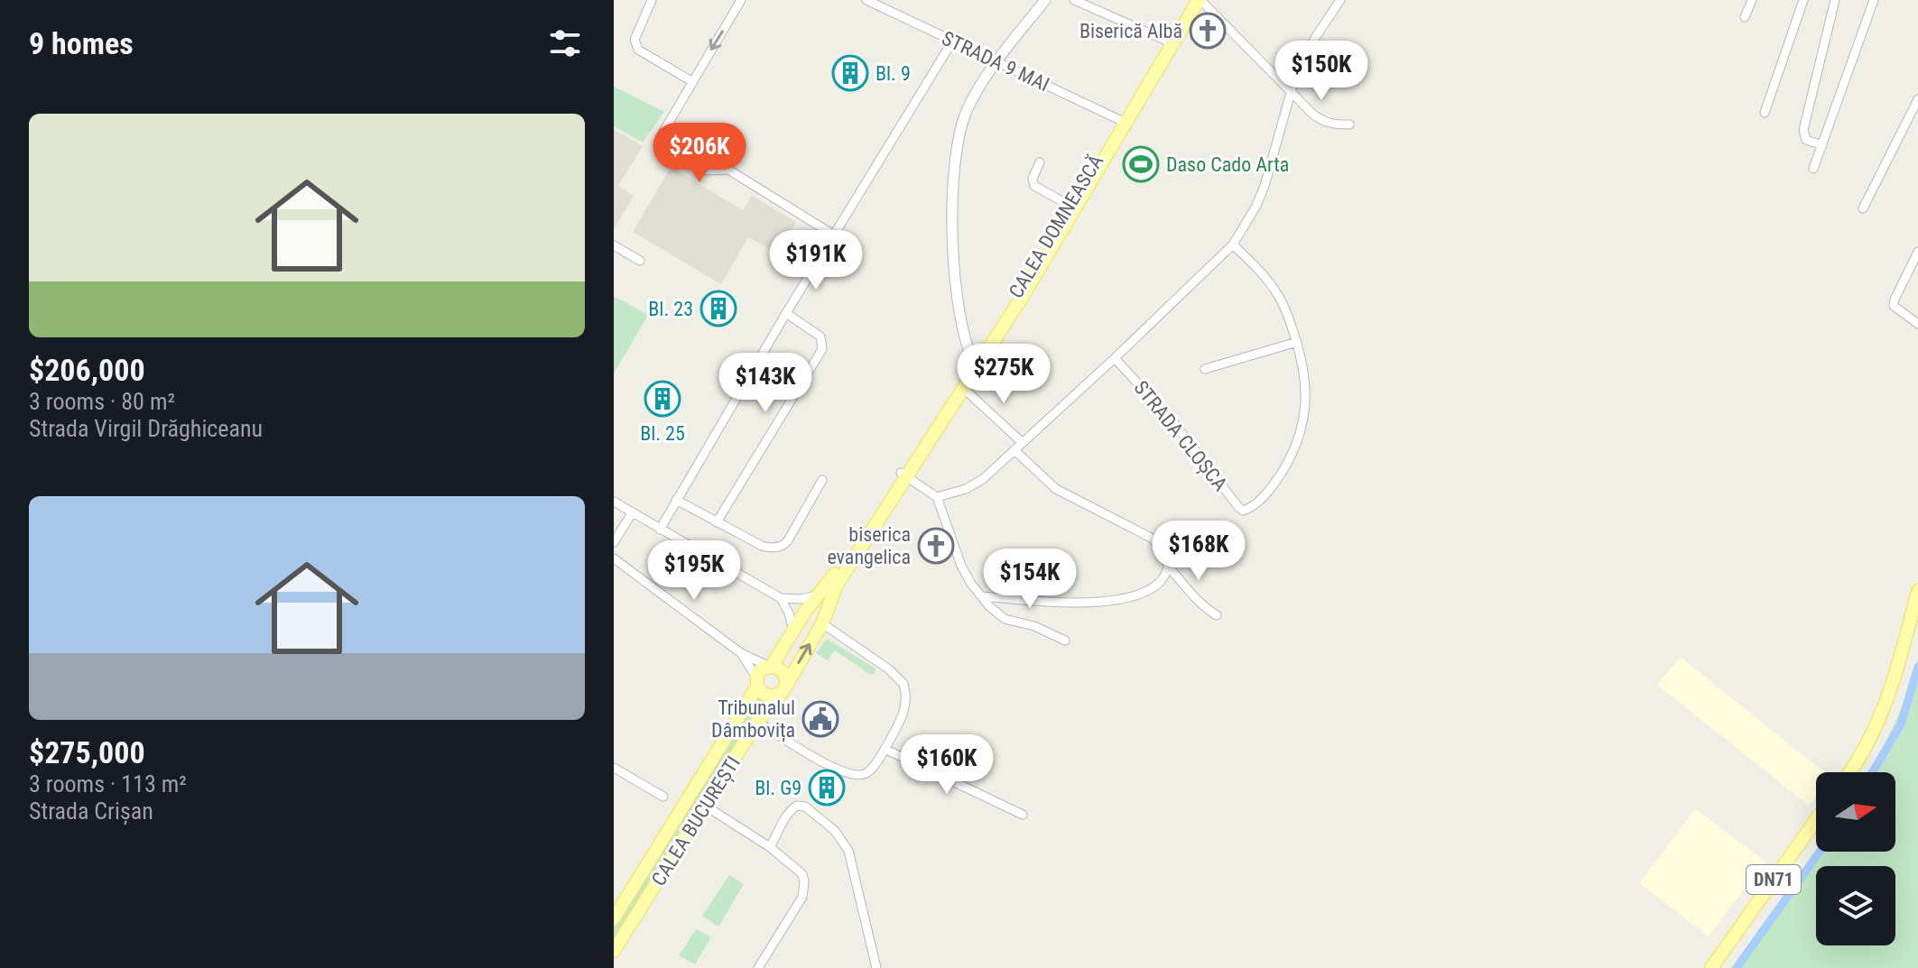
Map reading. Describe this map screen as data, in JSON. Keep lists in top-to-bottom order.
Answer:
{
  "streets": {
    "main road": ["CALEA DOMNEASCĂ", "CALEA BUCUREȘTI", "DN71"],
    "street": ["STRADA 9 MAI", "STRADA CLOȘCA"]
  },
  "crossings": [
    ["STRADA 9 MAI", "CALEA DOMNEASCĂ"],
    ["CALEA DOMNEASCĂ", "CALEA BUCUREȘTI"]
  ],
  "places": {
    "church": ["Biserică Albă", "biserica evangelica"],
    "building": [
      "Bl. 9",
      "Bl. 23",
      "Bl. 25",
      "Bl. G9"
    ],
    "sports": ["Daso Cado Arta"],
    "public building": ["Tribunalul Dâmbovița"]
  },
  "north": "right",
  "page": {
    "heading": "9 homes",
    "price": [
      "$150K",
      "$206K",
      "$191K",
      "$275K",
      "$143K",
      "$168K",
      "$195K",
      "$154K",
      "$160K"
    ],
    "list": [
      {
        "name": "$206,000",
        "note": "3 rooms · 80 m² · Strada Virgil Drăghiceanu"
      },
      {
        "name": "$275,000",
        "note": "3 rooms · 113 m² · Strada Crișan"
      }
    ]
  }
}
